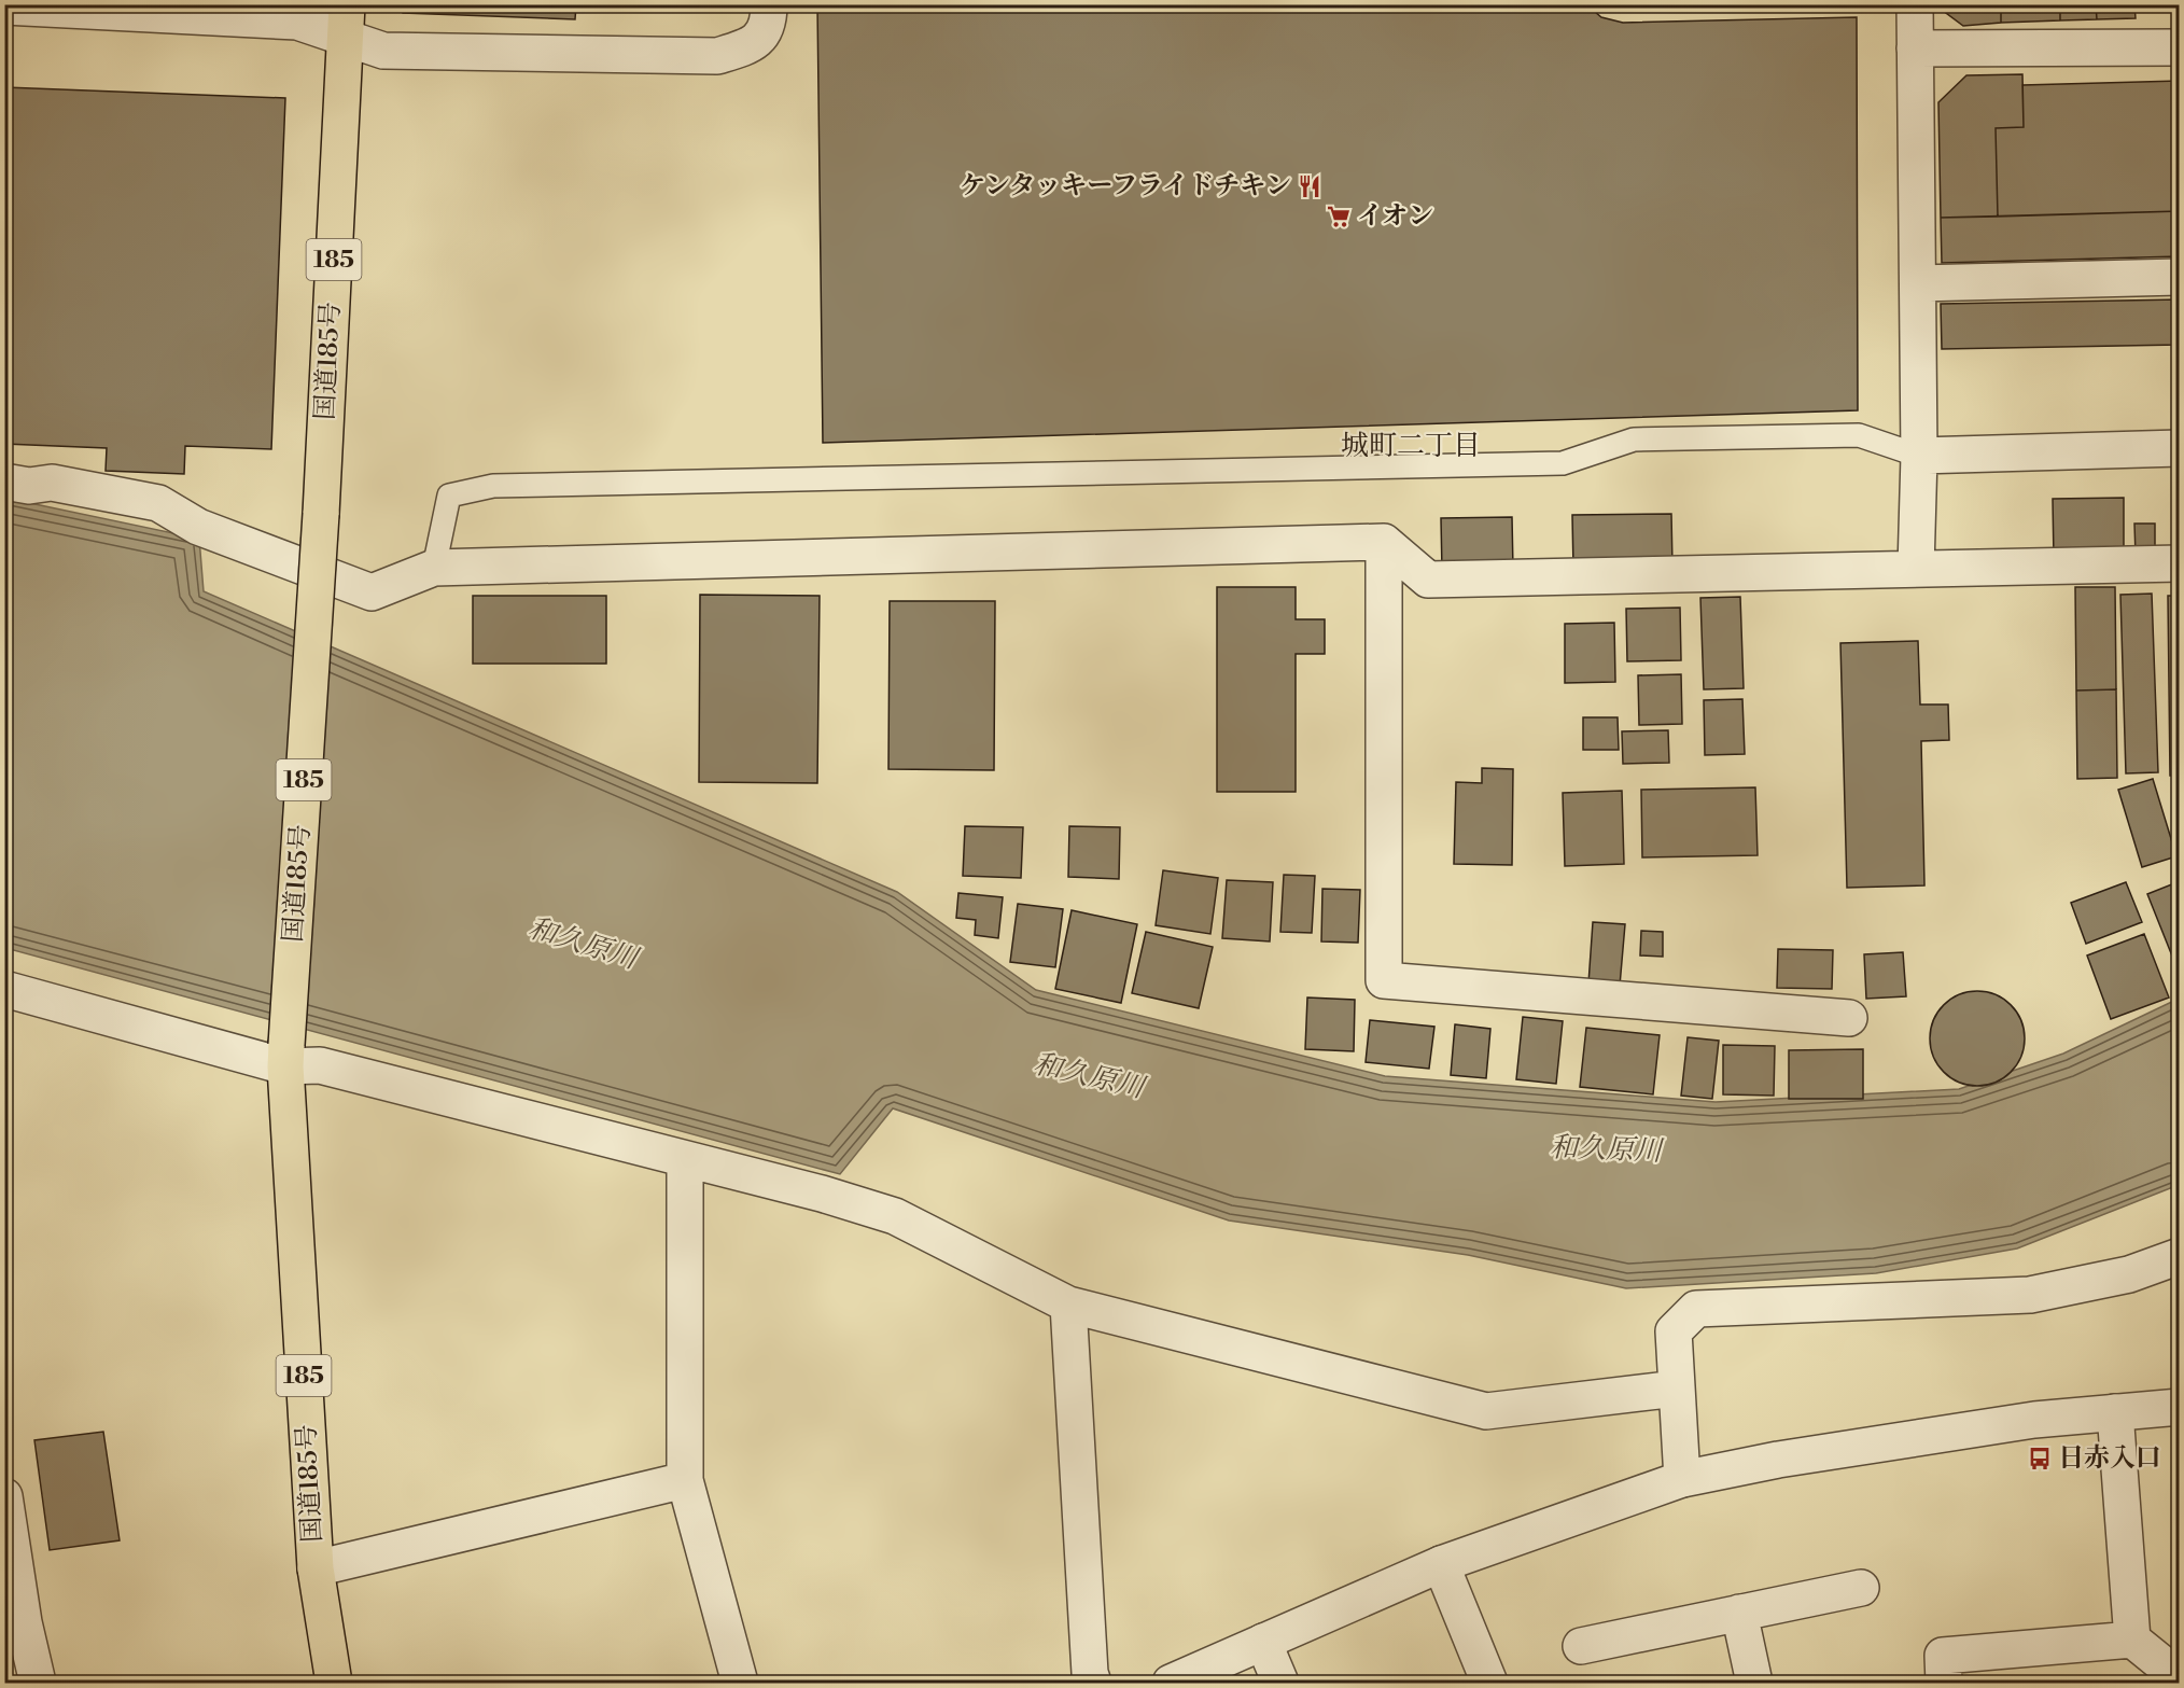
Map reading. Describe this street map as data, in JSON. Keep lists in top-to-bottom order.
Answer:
{
  "streets": {
    "highway": ["185", "国道185号"]
  },
  "districts": ["城町二丁目"],
  "water": ["和久原川"],
  "places": {
    "restaurant": ["ケンタッキーフライドチキン"],
    "supermarket": ["イオン"],
    "bus stop": ["日赤入口"]
  }
}
